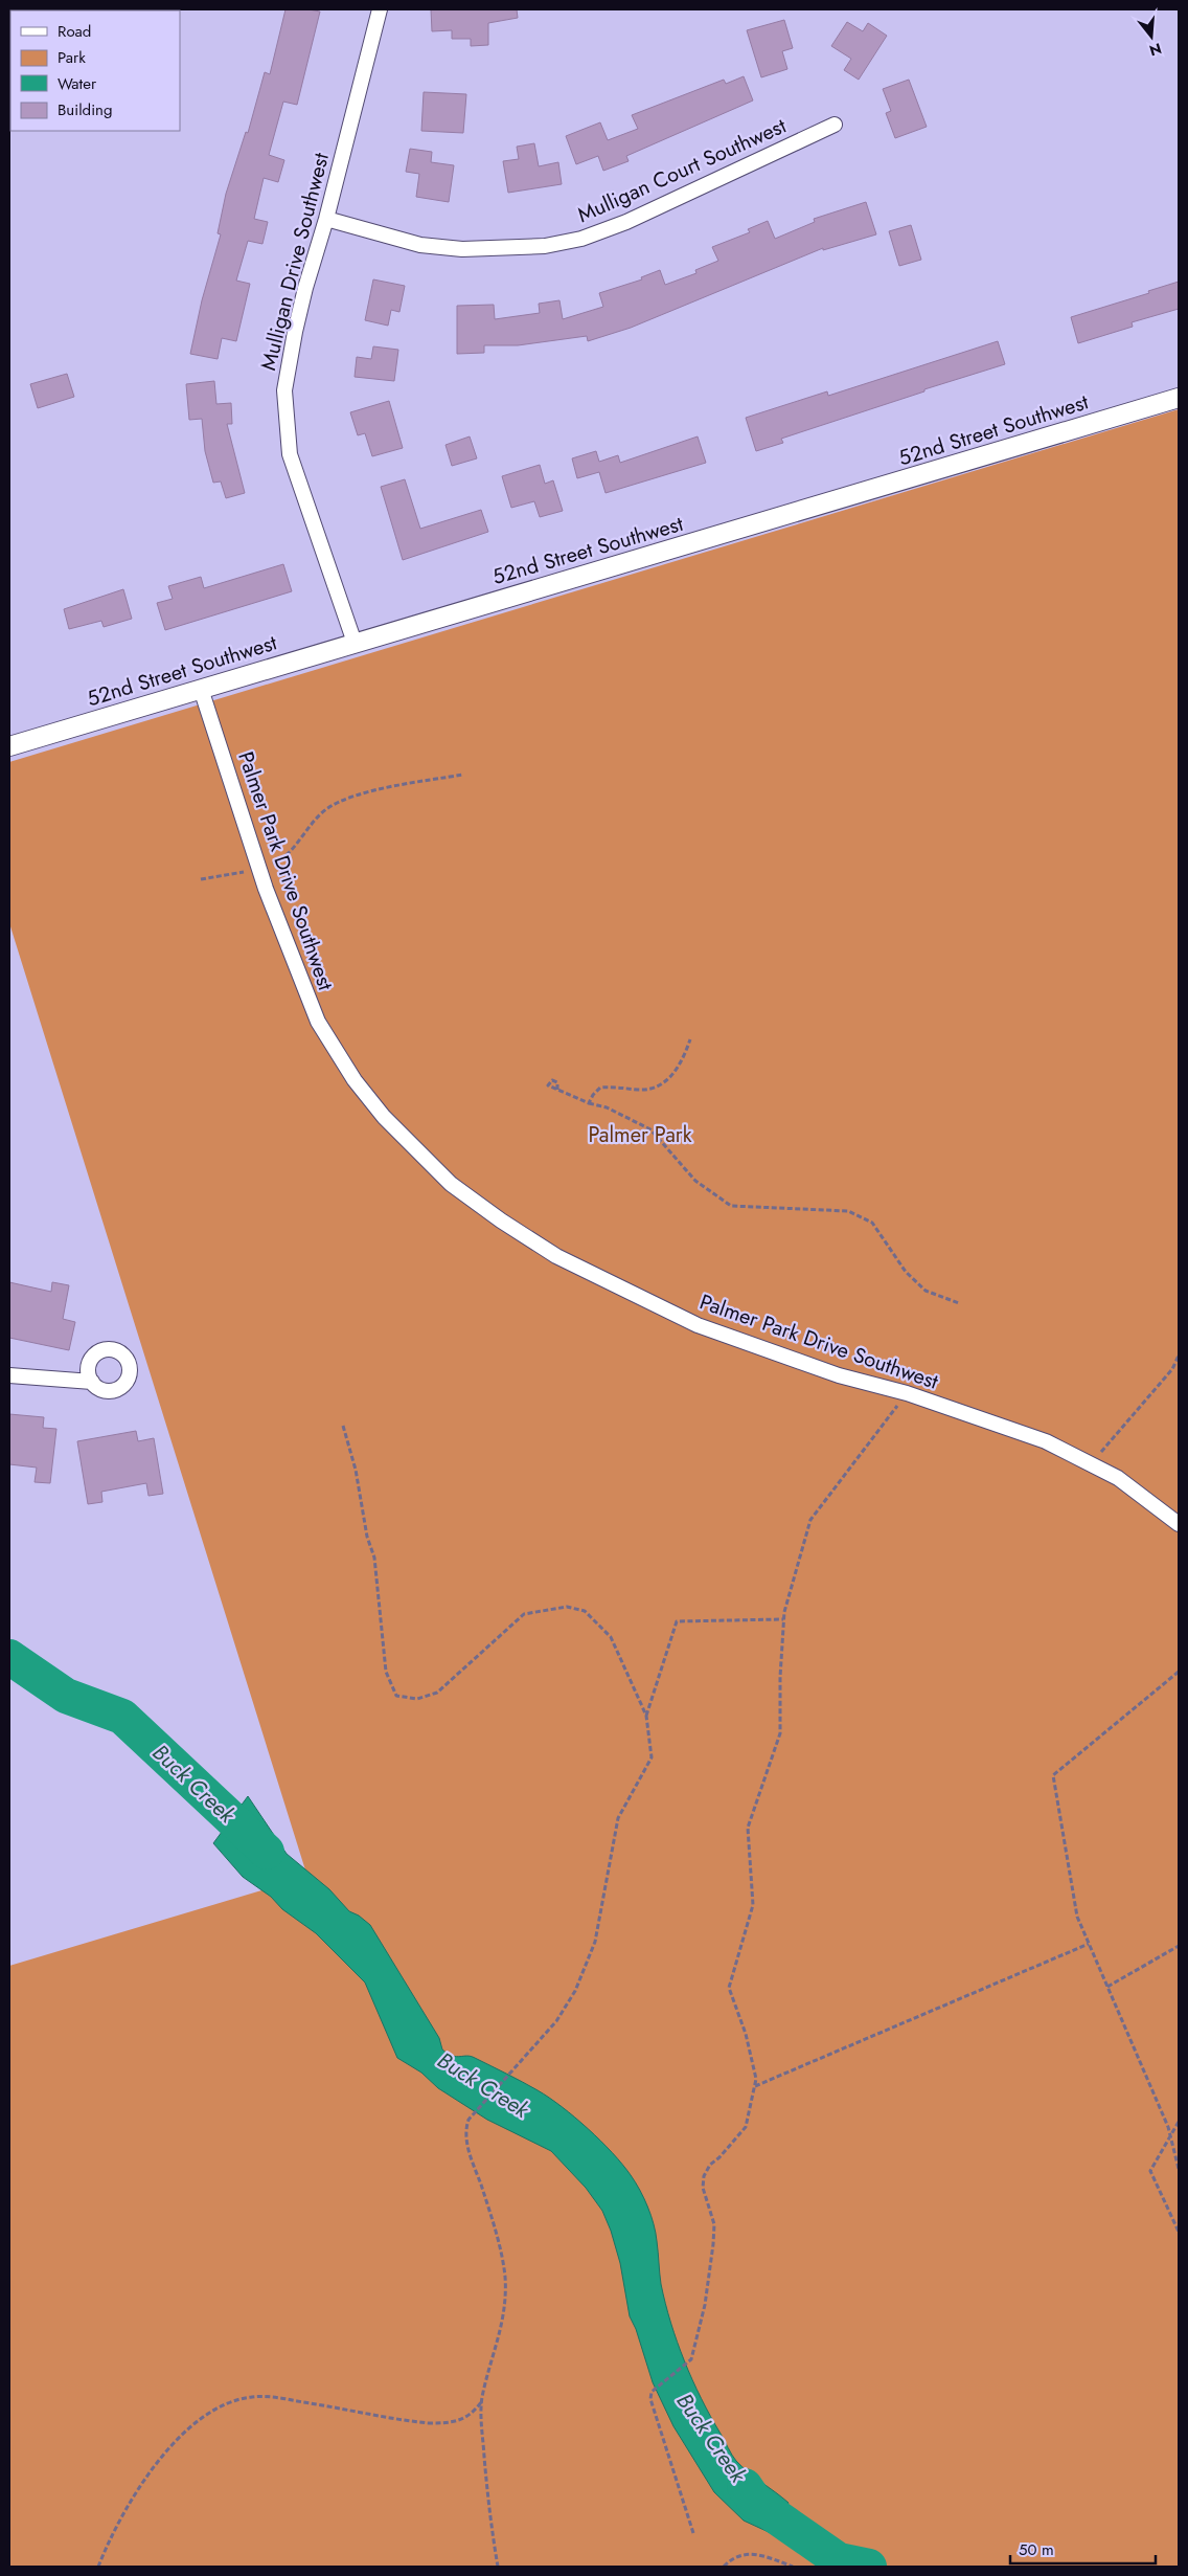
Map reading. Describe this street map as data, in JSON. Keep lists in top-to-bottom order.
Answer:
{
  "streets": {
    "street": [
      "Mulligan Court Southwest",
      "Mulligan Drive Southwest",
      "52nd Street Southwest",
      "Palmer Park Drive Southwest"
    ]
  },
  "crossings": [
    ["Mulligan Court Southwest", "Mulligan Drive Southwest"],
    ["Mulligan Drive Southwest", "52nd Street Southwest"],
    ["52nd Street Southwest", "Palmer Park Drive Southwest"]
  ],
  "water": ["Buck Creek"],
  "parks": ["Palmer Park"],
  "legend": [
    "Road",
    "Park",
    "Water",
    "Building"
  ],
  "scale_bar": "50 m",
  "north": "bottom"
}
